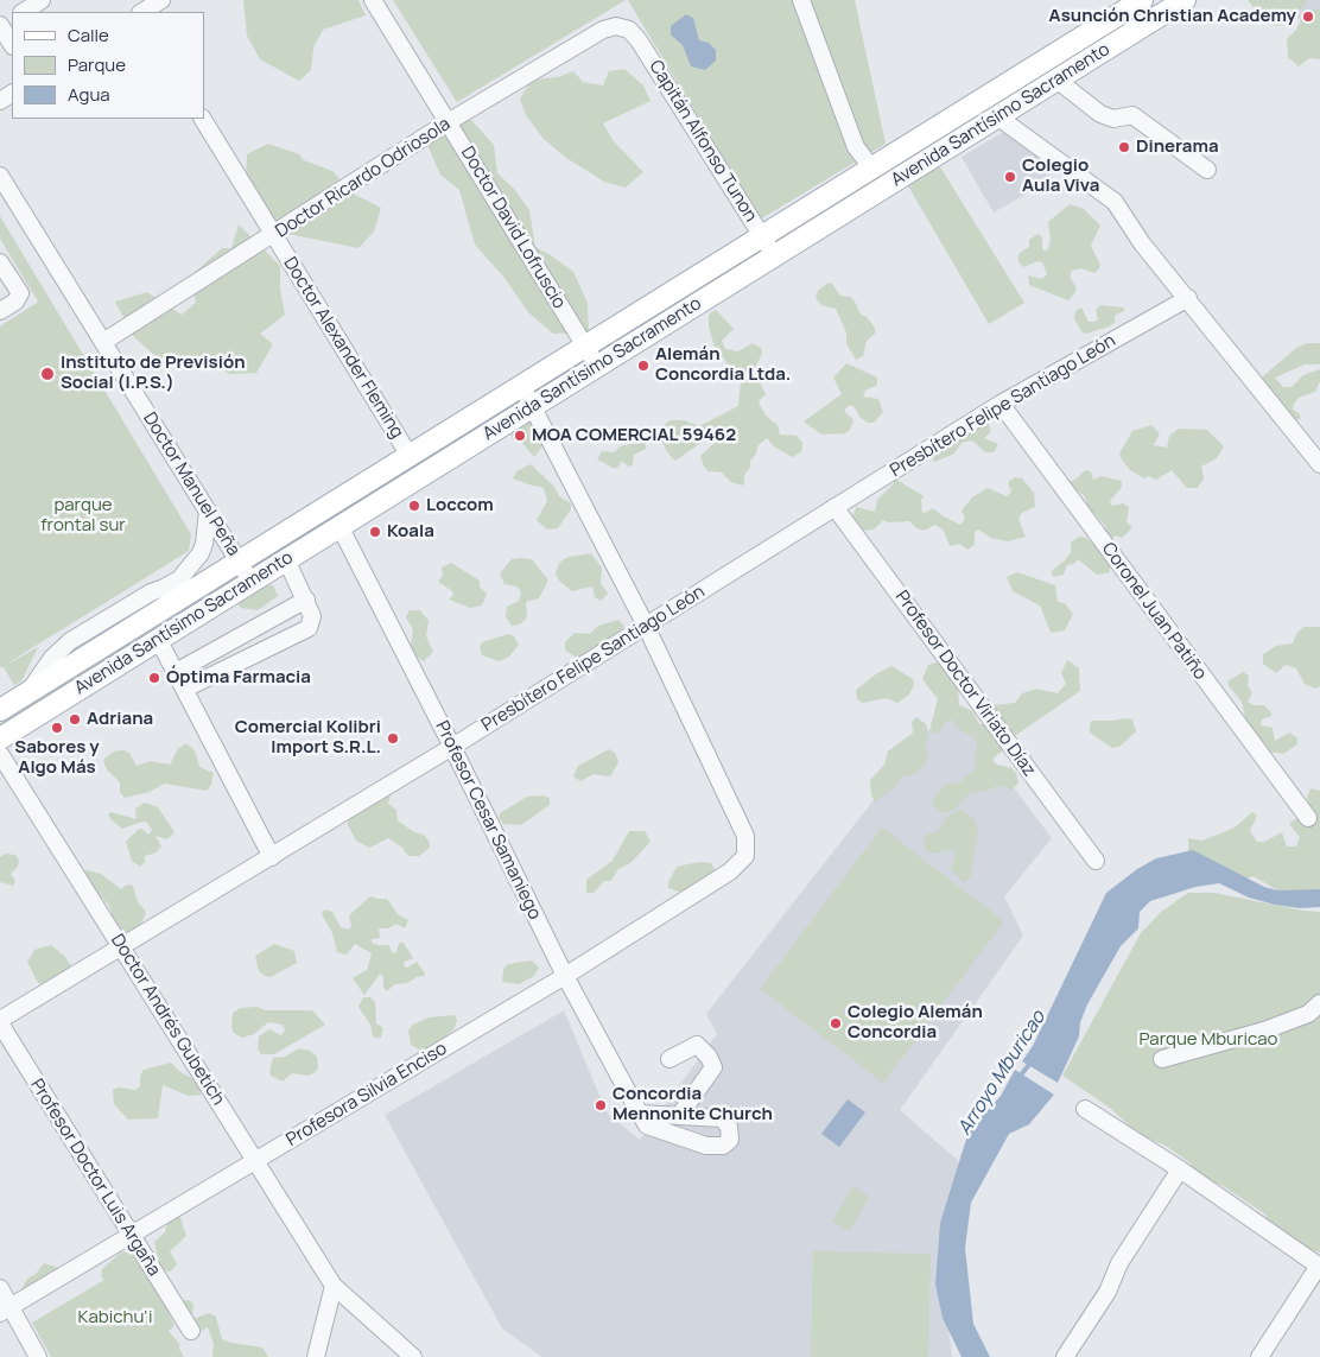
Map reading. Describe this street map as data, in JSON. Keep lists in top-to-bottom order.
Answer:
{
  "streets": {
    "main road": ["Avenida Santísimo Sacramento"],
    "street": [
      "Capitán Alfonso Tunon",
      "Doctor Ricardo Odriosola",
      "Doctor David Lofruscio",
      "Doctor Alexander Fleming",
      "Presbítero Felipe Santiago León",
      "Doctor Manuel Peña",
      "Coronel Juan Patiño",
      "Profesor Doctor Viriato Díaz",
      "Profesor Cesar Samaniego",
      "Doctor Andrés Gubetich",
      "Profesora Silvia Enciso",
      "Profesor Doctor Luis Argaña"
    ]
  },
  "crossings": [
    ["Avenida Santísimo Sacramento", "Capitán Alfonso Tunon"],
    ["Avenida Santísimo Sacramento", "Doctor David Lofruscio"],
    ["Avenida Santísimo Sacramento", "Doctor Alexander Fleming"],
    ["Avenida Santísimo Sacramento", "Doctor Manuel Peña"],
    ["Avenida Santísimo Sacramento", "Profesor Cesar Samaniego"],
    ["Capitán Alfonso Tunon", "Doctor Ricardo Odriosola"],
    ["Doctor Ricardo Odriosola", "Doctor David Lofruscio"],
    ["Doctor Ricardo Odriosola", "Doctor Alexander Fleming"],
    ["Doctor Ricardo Odriosola", "Doctor Manuel Peña"],
    ["Presbítero Felipe Santiago León", "Coronel Juan Patiño"],
    ["Presbítero Felipe Santiago León", "Profesor Doctor Viriato Díaz"],
    ["Presbítero Felipe Santiago León", "Profesor Cesar Samaniego"],
    ["Presbítero Felipe Santiago León", "Doctor Andrés Gubetich"],
    ["Presbítero Felipe Santiago León", "Profesora Silvia Enciso"],
    ["Presbítero Felipe Santiago León", "Profesor Doctor Luis Argaña"],
    ["Profesor Cesar Samaniego", "Profesora Silvia Enciso"],
    ["Doctor Andrés Gubetich", "Profesora Silvia Enciso"],
    ["Profesora Silvia Enciso", "Profesor Doctor Luis Argaña"]
  ],
  "water": ["Arroyo Mburicao"],
  "parks": ["parque frontal sur", "Parque Mburicao", "Kabichu'i"],
  "places": [
    "Asunción Christian Academy",
    "Dinerama",
    "Colegio Aula Viva",
    "Alemán Concordia Ltda.",
    "Instituto de Previsión Social (I.P.S.)",
    "MOA COMERCIAL 59462",
    "Loccom",
    "Koala",
    "Óptima Farmacia",
    "Adriana",
    "Sabores y Algo Más",
    "Comercial Kolibri Import S.R.L.",
    "Colegio Alemán Concordia",
    "Concordia Mennonite Church"
  ],
  "legend": ["Calle", "Parque", "Agua"]
}
